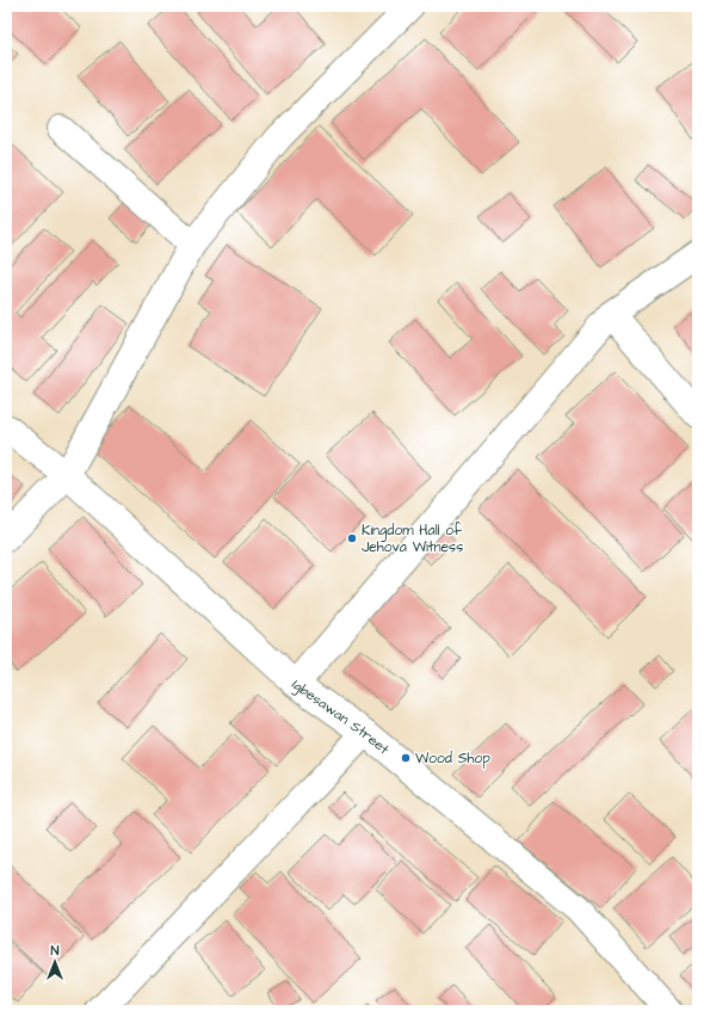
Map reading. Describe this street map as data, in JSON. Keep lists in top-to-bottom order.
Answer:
{
  "streets": {
    "street": ["Igbesawan Street"]
  },
  "places": ["Kingdom Hall of Jehova Witness", "Wood Shop"],
  "north": "top"
}
